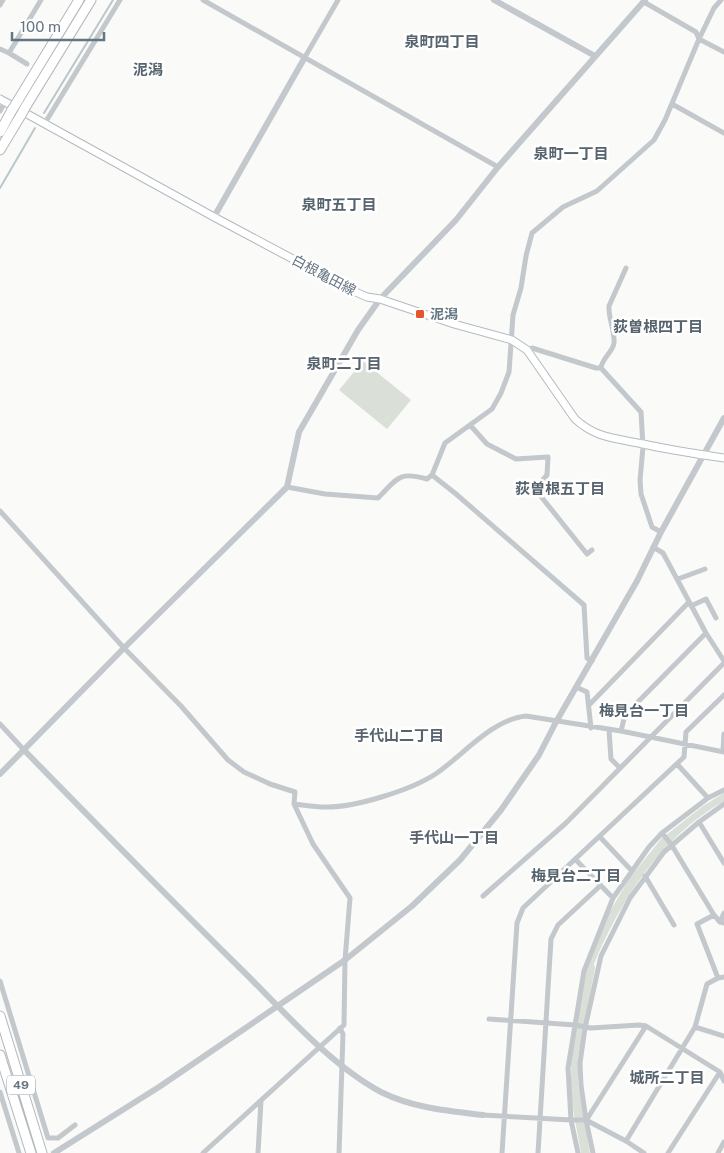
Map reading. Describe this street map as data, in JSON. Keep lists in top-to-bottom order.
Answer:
{
  "streets": {
    "highway": ["49"],
    "main road": ["白根亀田線"]
  },
  "districts": [
    "泉町四丁目",
    "泥潟",
    "泉町一丁目",
    "泉町五丁目",
    "荻曽根四丁目",
    "泉町二丁目",
    "荻曽根五丁目",
    "梅見台一丁目",
    "手代山二丁目",
    "手代山一丁目",
    "梅見台二丁目",
    "城所二丁目"
  ],
  "places": {
    "transit": ["泥潟"]
  },
  "scale_bar": "100 m"
}
